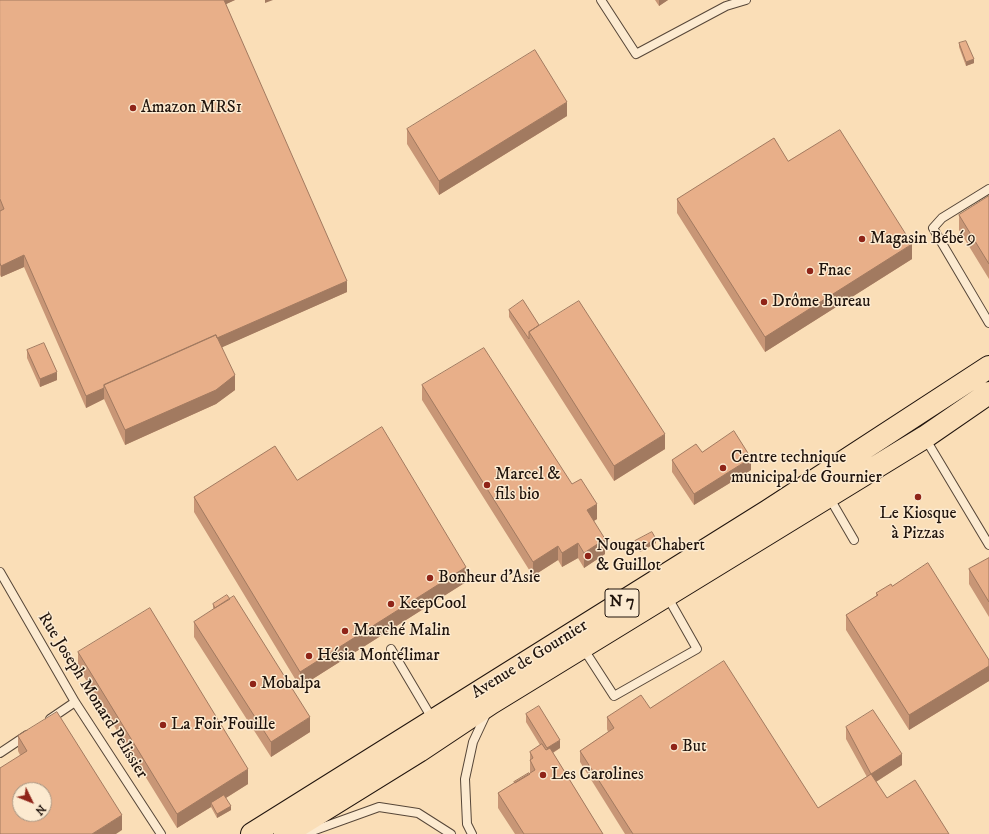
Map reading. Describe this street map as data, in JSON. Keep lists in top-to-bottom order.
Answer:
{
  "streets": {
    "main road": ["N 7", "Avenue de Gournier"],
    "lane": ["Rue Joseph Monard Pelissier"]
  },
  "places": [
    "Amazon MRS1",
    "Magasin Bébé 9",
    "Fnac",
    "Drôme Bureau",
    "Centre technique municipal de Gournier",
    "Marcel & fils bio",
    "Le Kiosque à Pizzas",
    "Nougat Chabert & Guillot",
    "Bonheur d'Asie",
    "KeepCool",
    "Marché Malin",
    "Hésia Montélimar",
    "Mobalpa",
    "La Foir'Fouille",
    "But",
    "Les Carolines"
  ],
  "north": "bottom right"
}
